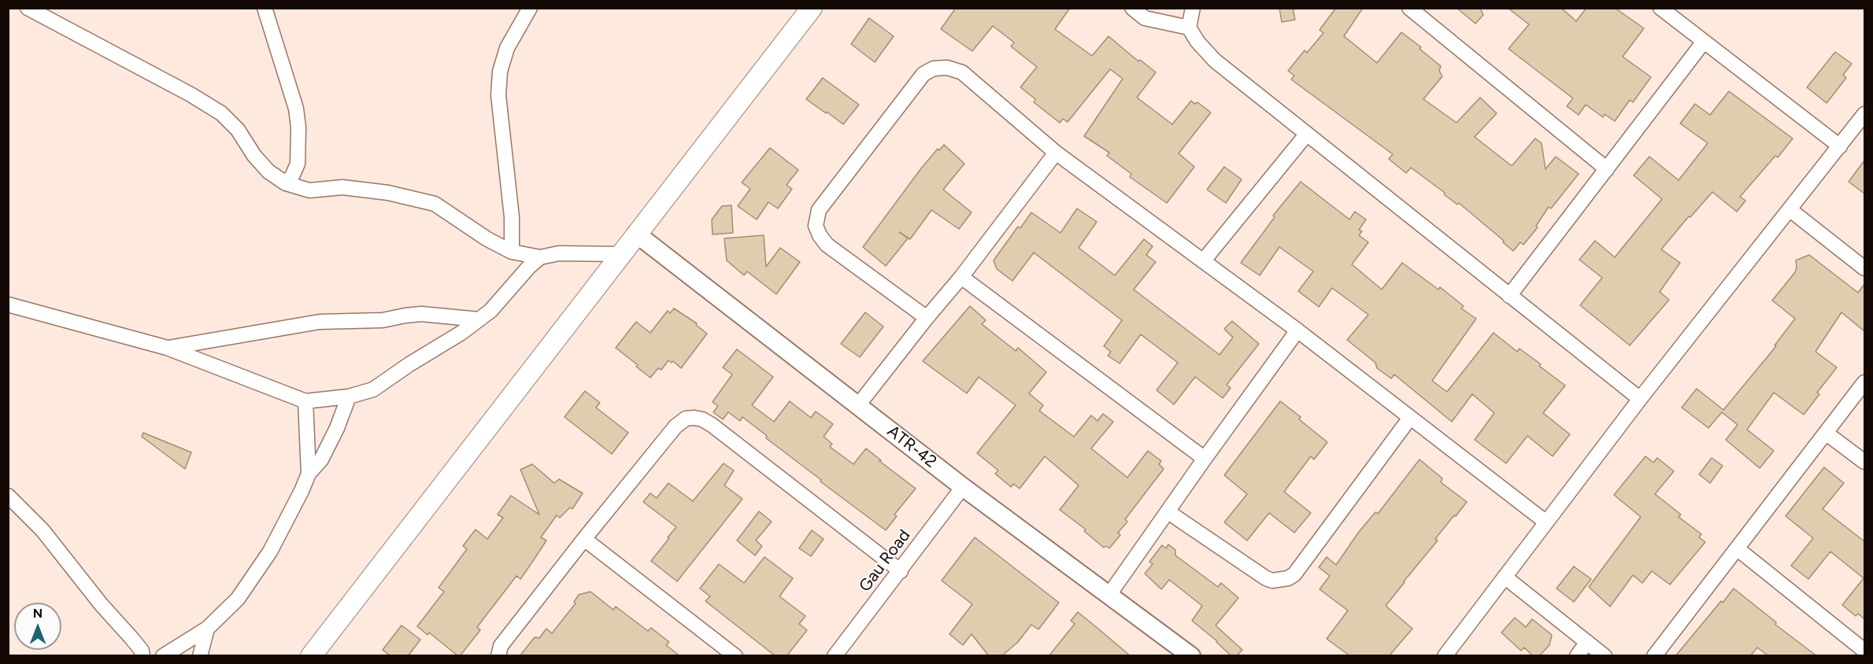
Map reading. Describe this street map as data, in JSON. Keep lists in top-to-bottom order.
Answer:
{
  "streets": {
    "street": ["ATR-42", "Gau Road"]
  },
  "crossings": [
    ["ATR-42", "Gau Road"]
  ],
  "north": "top"
}
